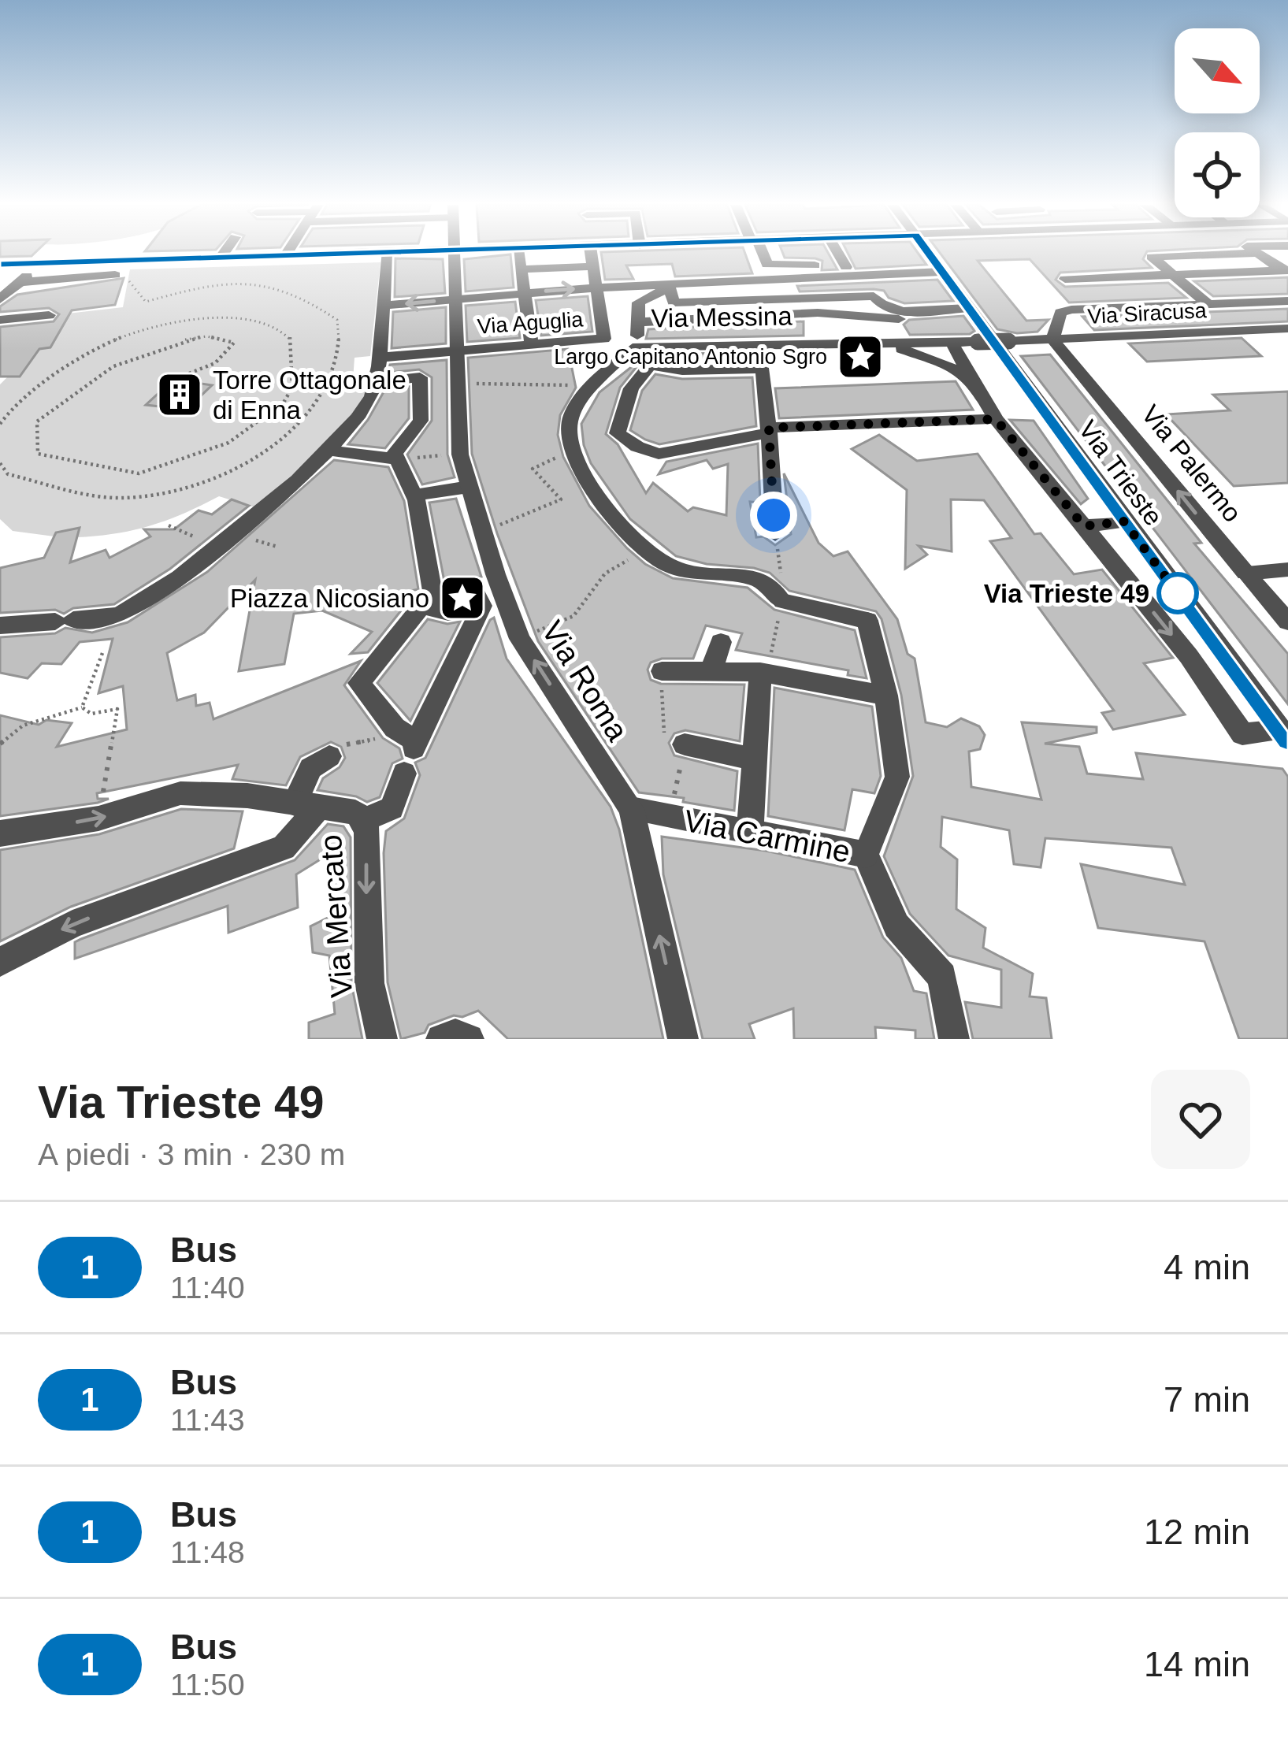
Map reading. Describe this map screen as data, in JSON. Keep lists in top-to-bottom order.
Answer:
{
  "streets": {
    "street": [
      "Via Siracusa",
      "Via Messina",
      "Via Aguglia",
      "Via Palermo",
      "Via Trieste",
      "Via Roma",
      "Via Carmine",
      "Via Mercato"
    ]
  },
  "crossings": [
    ["Via Siracusa", "Via Messina"],
    ["Via Siracusa", "Via Palermo"],
    ["Via Aguglia", "Via Roma"],
    ["Via Roma", "Via Carmine"]
  ],
  "one_way": ["Via Roma"],
  "places": {
    "place": ["Largo Capitano Antonio Sgro", "Piazza Nicosiano"],
    "building": ["Torre Ottagonale di Enna"],
    "other": ["Via Trieste 49"]
  },
  "lines": ["bus line 1"],
  "north": "bottom right",
  "page": {
    "heading": ["Via Trieste 49", "A piedi · 3 min · 230 m"],
    "list": [
      {
        "mark": "1",
        "name": "Bus",
        "note": "11:40",
        "value": "4 min"
      },
      {
        "mark": "1",
        "name": "Bus",
        "note": "11:43",
        "value": "7 min"
      },
      {
        "mark": "1",
        "name": "Bus",
        "note": "11:48",
        "value": "12 min"
      },
      {
        "mark": "1",
        "name": "Bus",
        "note": "11:50",
        "value": "14 min"
      }
    ]
  }
}
